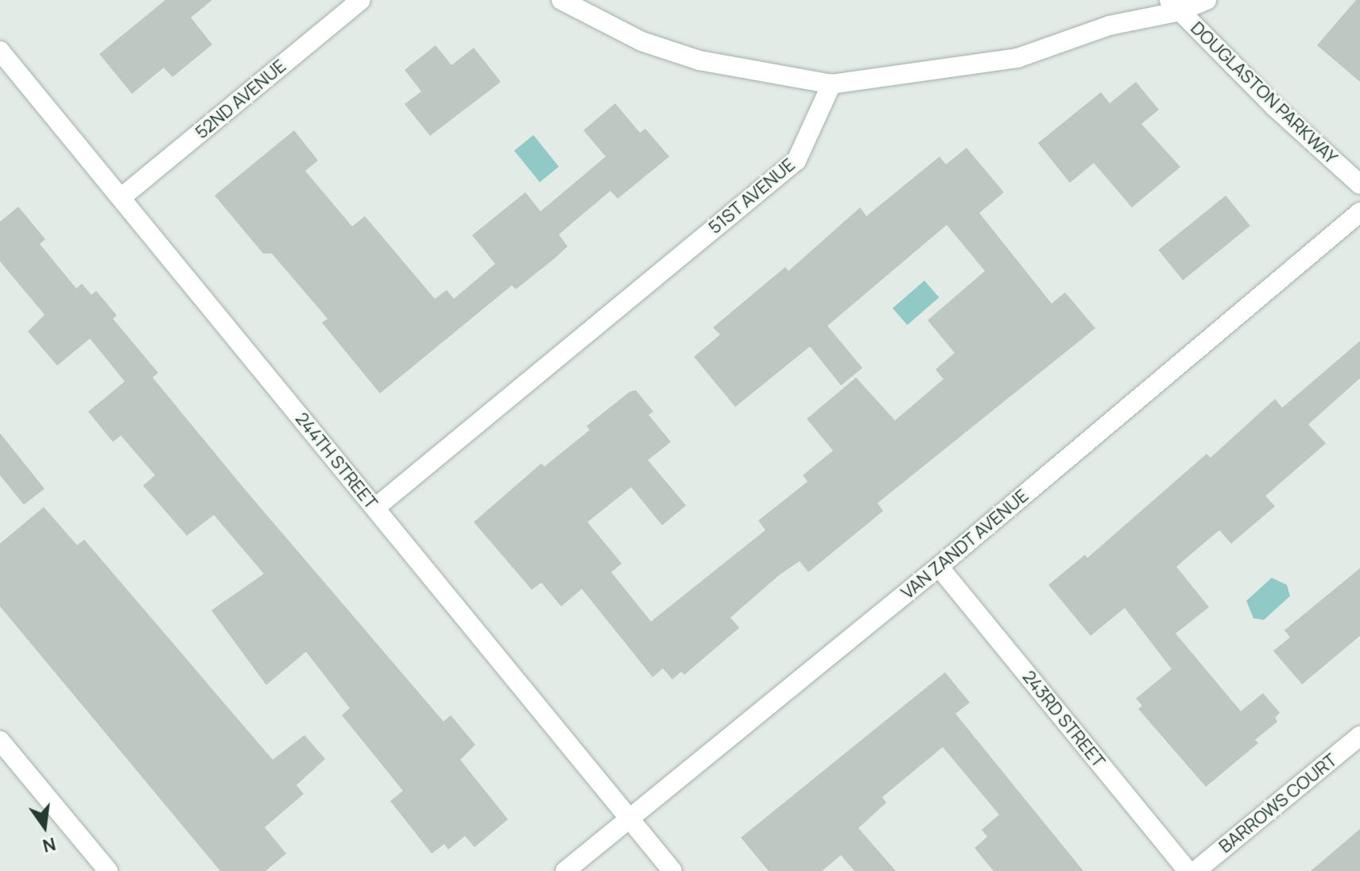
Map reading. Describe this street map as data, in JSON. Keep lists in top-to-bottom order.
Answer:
{
  "streets": {
    "street": [
      "DOUGLASTON PARKWAY",
      "52ND AVENUE",
      "51ST AVENUE",
      "244TH STREET",
      "VAN ZANDT AVENUE",
      "243RD STREET",
      "BARROWS COURT"
    ]
  },
  "crossings": [
    ["52ND AVENUE", "244TH STREET"],
    ["51ST AVENUE", "244TH STREET"],
    ["244TH STREET", "VAN ZANDT AVENUE"],
    ["VAN ZANDT AVENUE", "243RD STREET"]
  ],
  "north": "bottom"
}
